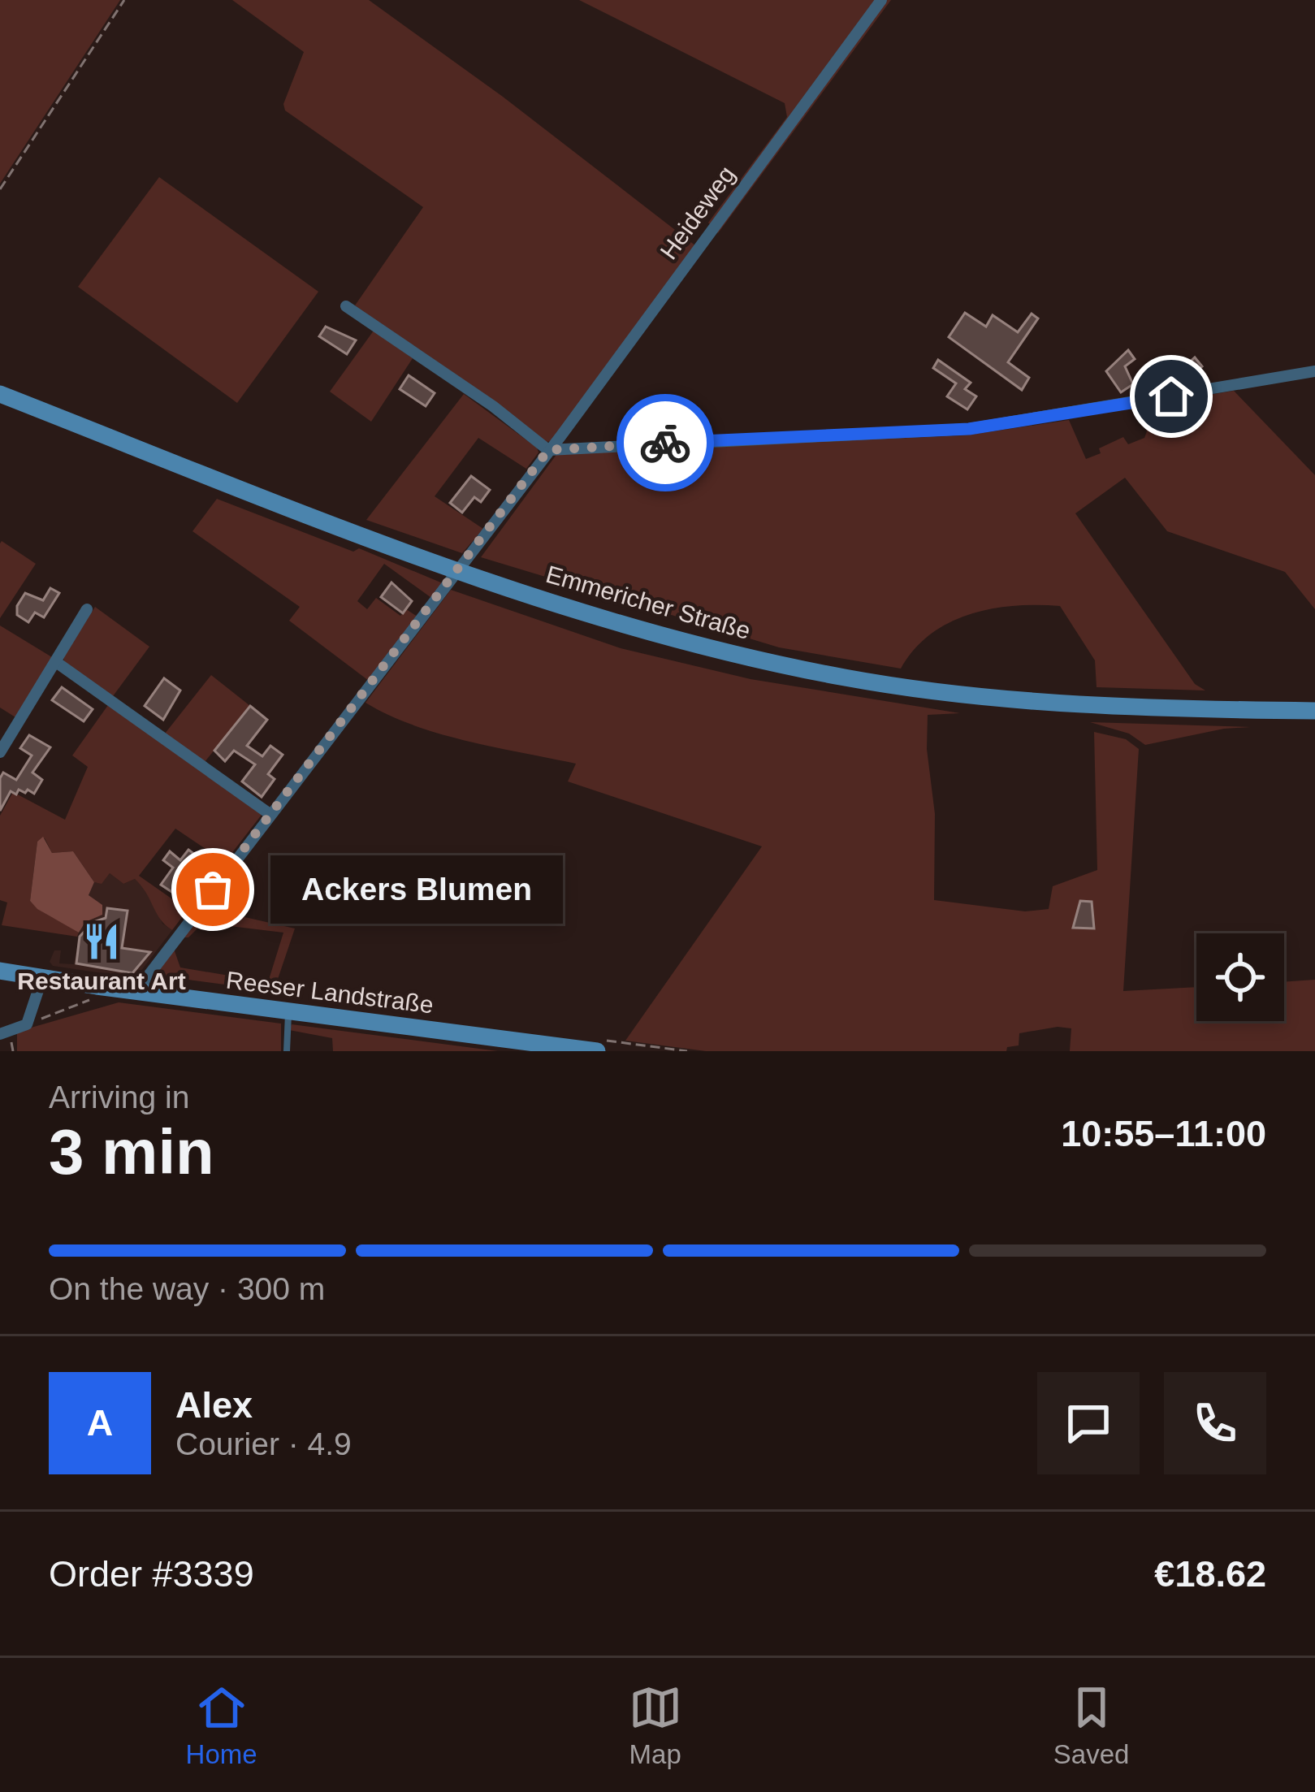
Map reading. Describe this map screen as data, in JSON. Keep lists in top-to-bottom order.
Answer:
{
  "streets": {
    "main road": ["Emmericher Straße", "Reeser Landstraße"],
    "street": ["Heideweg"]
  },
  "crossings": [
    ["Heideweg", "Emmericher Straße"],
    ["Heideweg", "Reeser Landstraße"]
  ],
  "places": {
    "other": ["Ackers Blumen"],
    "restaurant": ["Restaurant Art"]
  },
  "page": {
    "bubble": "Ackers Blumen",
    "heading": ["3 min", "Arriving in", "10:55–11:00"],
    "panel": [
      "Alex",
      "Courier · 4.9",
      "Order #3339",
      "€18.62"
    ],
    "bar": "On the way · 300 m",
    "round": "A",
    "tabs": ["Home", "Map", "Saved"]
  }
}
